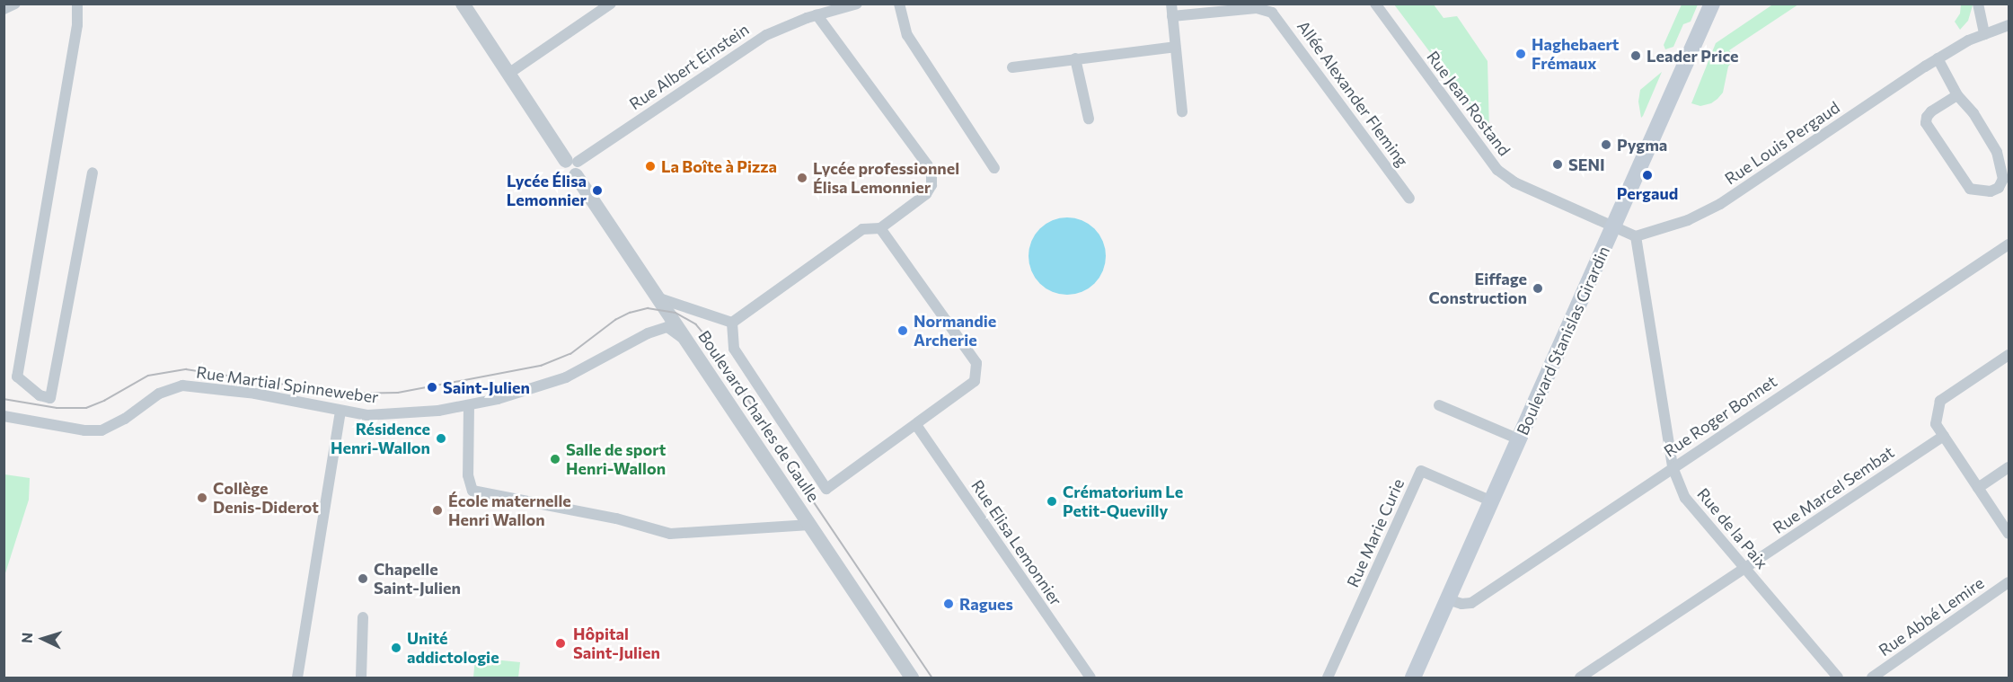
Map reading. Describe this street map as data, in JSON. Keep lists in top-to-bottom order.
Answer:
{
  "streets": {
    "main road": ["Boulevard Stanislas Girardin"],
    "street": [
      "Rue Albert Einstein",
      "Allée Alexander Fleming",
      "Rue Jean Rostand",
      "Rue Louis Pergaud",
      "Rue Martial Spinneweber",
      "Boulevard Charles de Gaulle",
      "Rue Roger Bonnet",
      "Rue Marcel Sembat",
      "Rue de la Paix",
      "Rue Marie Curie",
      "Rue Elisa Lemonnier",
      "Rue Abbé Lemire"
    ]
  },
  "crossings": [
    ["Rue Albert Einstein", "Boulevard Charles de Gaulle"],
    ["Rue Jean Rostand", "Boulevard Stanislas Girardin"],
    ["Rue Louis Pergaud", "Rue de la Paix"],
    ["Boulevard Stanislas Girardin", "Rue Roger Bonnet"],
    ["Boulevard Stanislas Girardin", "Rue Marie Curie"],
    ["Rue Martial Spinneweber", "Boulevard Charles de Gaulle"],
    ["Rue Roger Bonnet", "Rue de la Paix"],
    ["Rue Marcel Sembat", "Rue de la Paix"]
  ],
  "places": [
    "Haghebaert Frémaux",
    "Leader Price",
    "Pygma",
    "SENI",
    "La Boîte à Pizza",
    "Pergaud",
    "Lycée professionnel Élisa Lemonnier",
    "Lycée Élisa Lemonnier",
    "Eiffage Construction",
    "Normandie Archerie",
    "Saint-Julien",
    "Résidence Henri-Wallon",
    "Salle de sport Henri-Wallon",
    "Collège Denis-Diderot",
    "Crématorium Le Petit-Quevilly",
    "École maternelle Henri Wallon",
    "Chapelle Saint-Julien",
    "Ragues",
    "Hôpital Saint-Julien",
    "Unité addictologie"
  ],
  "north": "left"
}
